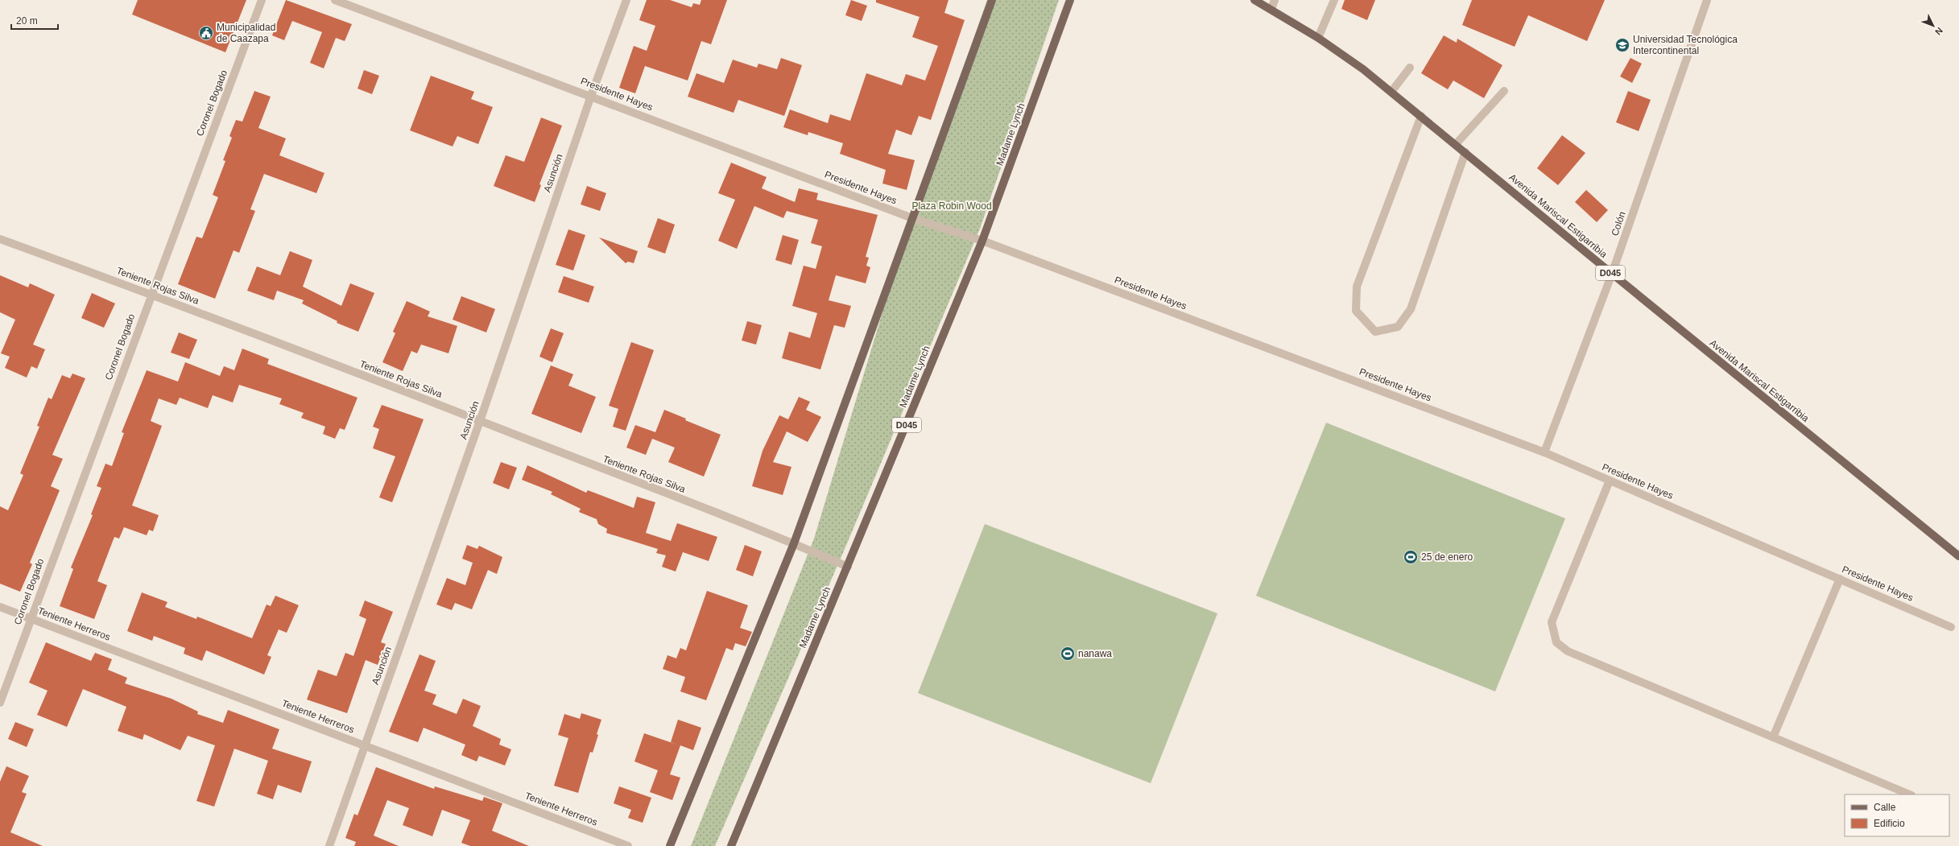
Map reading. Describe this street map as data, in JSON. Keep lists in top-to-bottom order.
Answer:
{
  "streets": {
    "main road": ["Madame Lynch", "Avenida Mariscal Estigarribia", "D045"],
    "street": [
      "Presidente Hayes",
      "Coronel Bogado",
      "Asunción",
      "Colón",
      "Teniente Rojas Silva",
      "Teniente Herreros"
    ]
  },
  "crossings": [
    ["Presidente Hayes", "Madame Lynch"],
    ["Presidente Hayes", "Asunción"],
    ["Presidente Hayes", "Colón"],
    ["Coronel Bogado", "Teniente Rojas Silva"],
    ["Coronel Bogado", "Teniente Herreros"],
    ["Madame Lynch", "Teniente Rojas Silva"],
    ["Asunción", "Teniente Rojas Silva"],
    ["Asunción", "Teniente Herreros"],
    ["Avenida Mariscal Estigarribia", "Colón"]
  ],
  "parks": ["Plaza Robin Wood"],
  "places": {
    "public building": ["Municipalidad de Caazapa"],
    "school or university": ["Universidad Tecnológica Intercontinental"],
    "sports": ["25 de enero", "nanawa"]
  },
  "legend": ["Calle", "Edificio"],
  "scale_bar": "20 m",
  "north": "bottom right"
}
